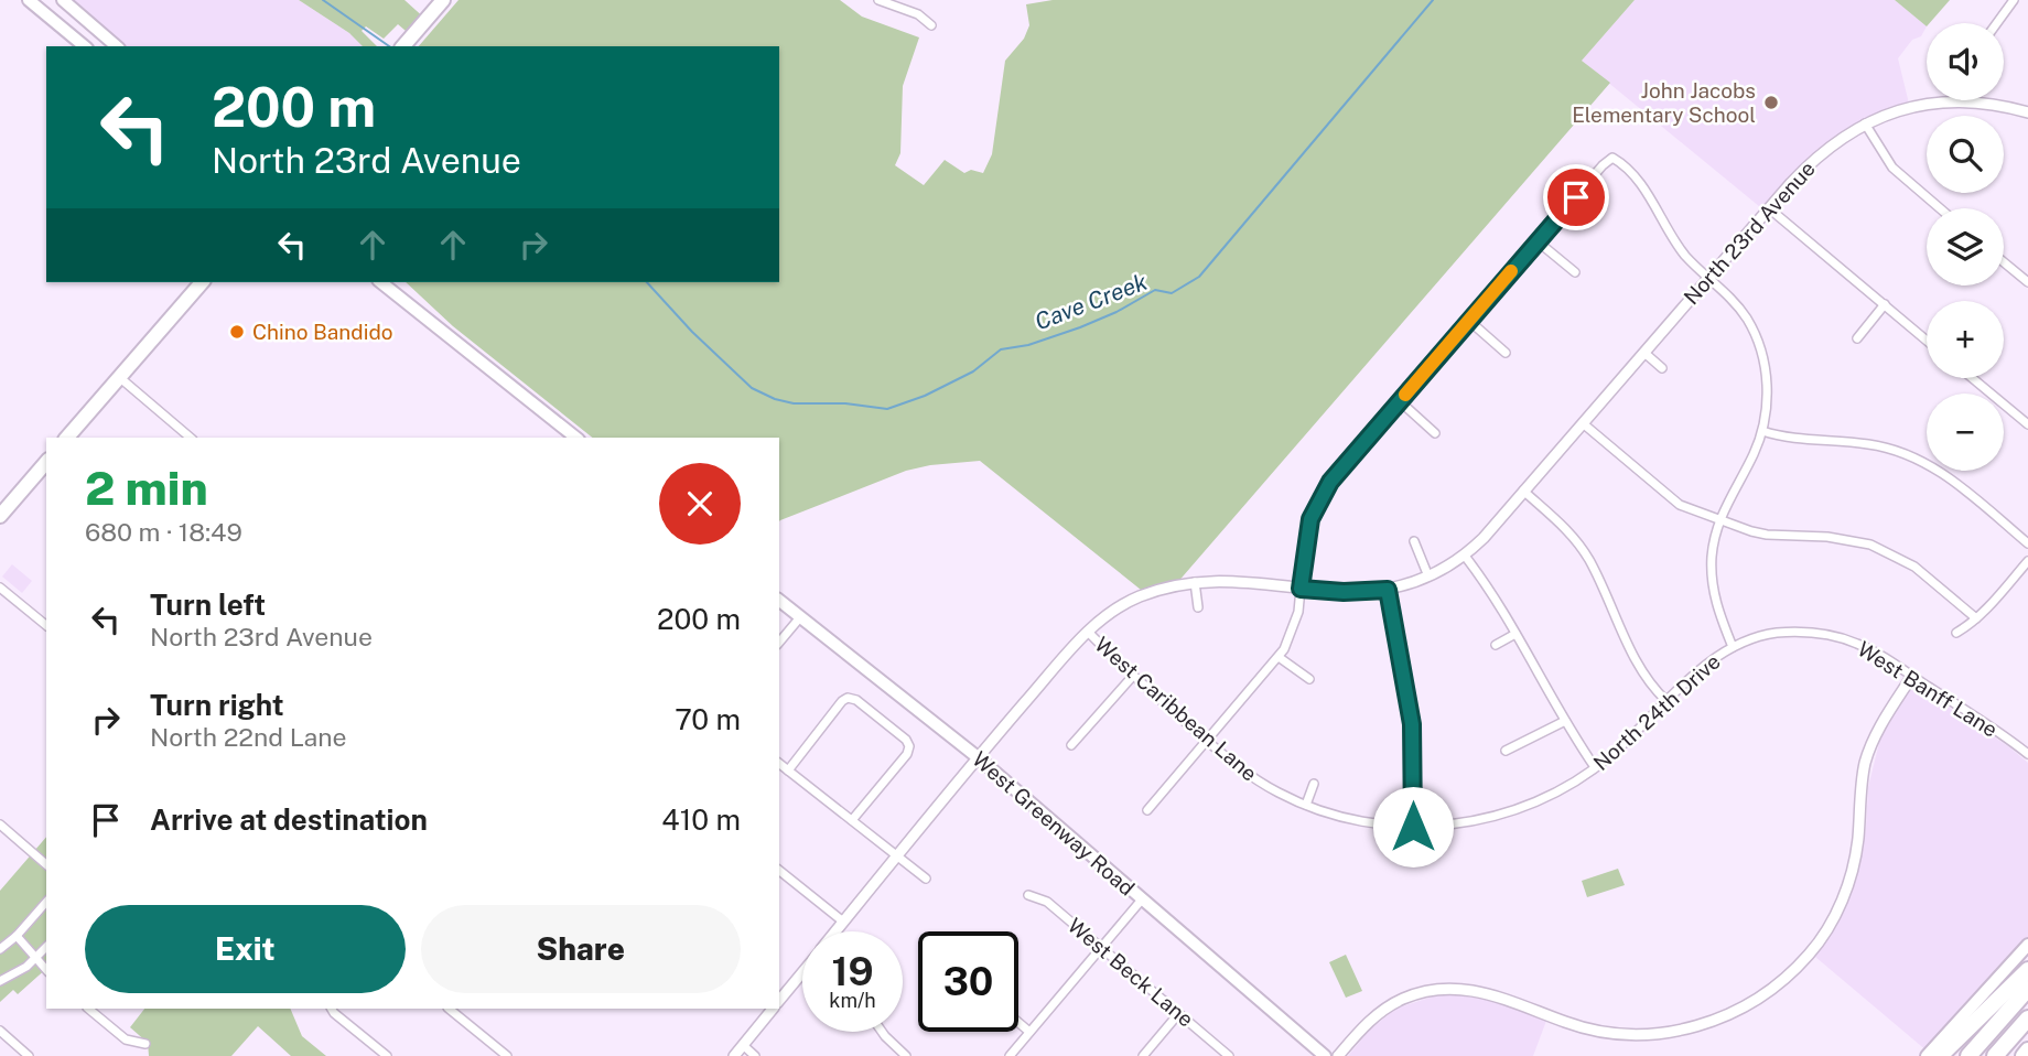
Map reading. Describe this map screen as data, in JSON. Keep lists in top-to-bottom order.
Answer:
{
  "streets": {
    "main road": ["West Greenway Road"],
    "street": [
      "North 23rd Avenue",
      "West Banff Lane",
      "West Caribbean Lane",
      "North 24th Drive",
      "West Beck Lane"
    ]
  },
  "crossings": [
    ["North 23rd Avenue", "West Caribbean Lane"],
    ["North 23rd Avenue", "North 24th Drive"],
    ["North 23rd Avenue", "West Greenway Road"],
    ["West Banff Lane", "North 24th Drive"],
    ["West Caribbean Lane", "North 24th Drive"]
  ],
  "water": ["Cave Creek"],
  "places": ["John Jacobs Elementary School", "Chino Bandido"],
  "page": {
    "map_buttons": ["+", "−"],
    "turn": ["200 m", "North 23rd Avenue"],
    "heading": ["2 min", "680 m · 18:49"],
    "list": [
      {
        "name": "Turn left",
        "note": "North 23rd Avenue",
        "value": "200 m"
      },
      {
        "name": "Turn right",
        "note": "North 22nd Lane",
        "value": "70 m"
      },
      {
        "name": "Arrive at destination",
        "value": "410 m"
      }
    ],
    "buttons": ["Exit", "Share"],
    "speed": "19 km/h",
    "limit": "30"
  }
}
